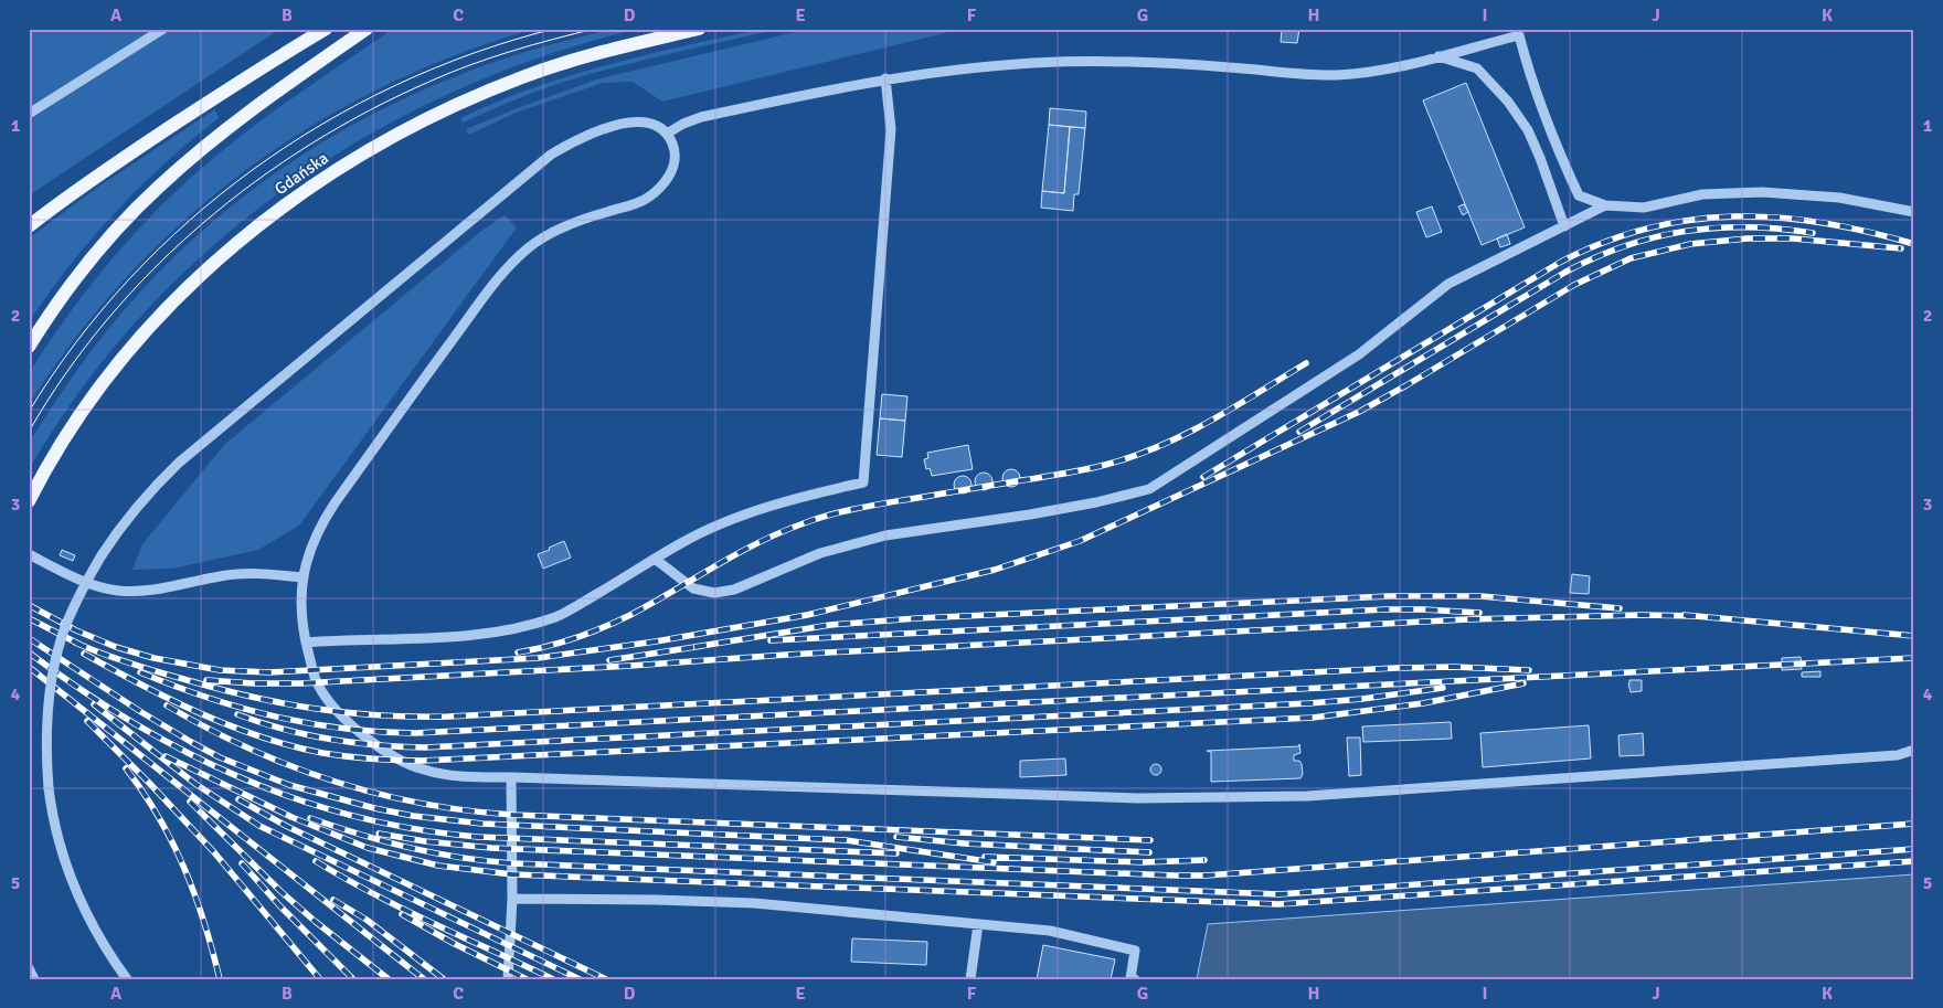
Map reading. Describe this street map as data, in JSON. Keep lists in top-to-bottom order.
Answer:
{
  "streets": {
    "main road": ["Gdańska"]
  },
  "grid": {
    "columns": [
      "A",
      "B",
      "C",
      "D",
      "E",
      "F",
      "G",
      "H",
      "I",
      "J",
      "K"
    ],
    "rows": [
      "1",
      "2",
      "3",
      "4",
      "5"
    ]
  }
}
